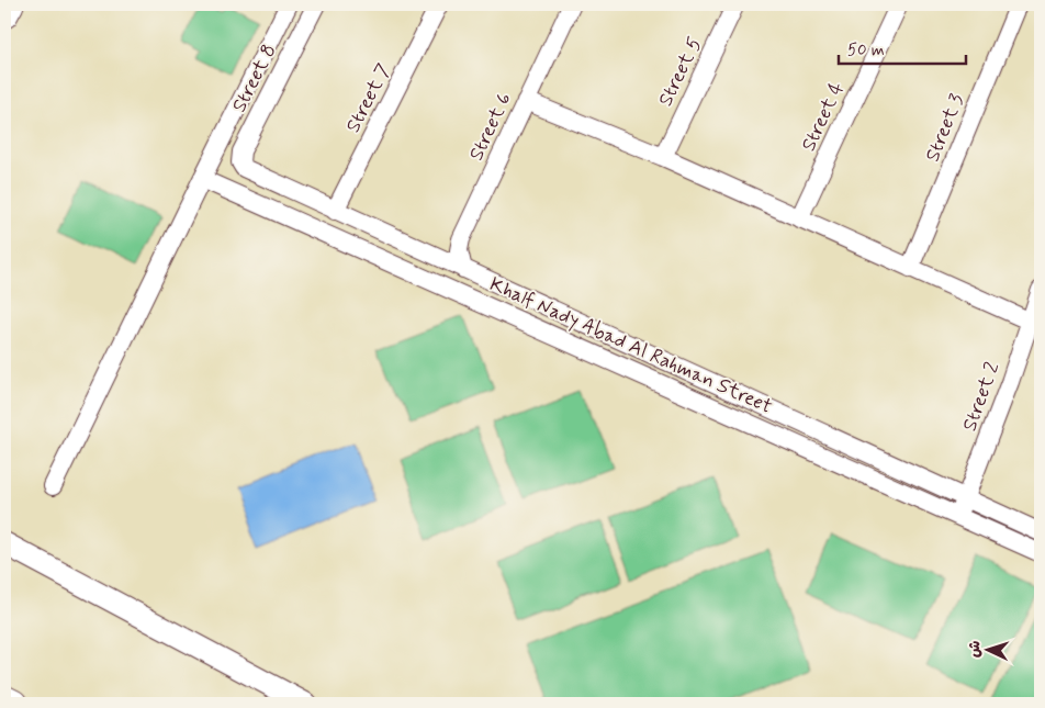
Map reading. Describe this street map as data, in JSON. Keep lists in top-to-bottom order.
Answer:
{
  "streets": {
    "street": [
      "Street 5",
      "Street 8",
      "Street 7",
      "Street 4",
      "Street 6",
      "Street 3",
      "Khalf Nady Abad Al Rahman Street",
      "Street 2"
    ]
  },
  "crossings": [
    ["Street 8", "Khalf Nady Abad Al Rahman Street"],
    ["Street 7", "Khalf Nady Abad Al Rahman Street"],
    ["Street 6", "Khalf Nady Abad Al Rahman Street"],
    ["Khalf Nady Abad Al Rahman Street", "Street 2"]
  ],
  "scale_bar": "50 m",
  "north": "left"
}
